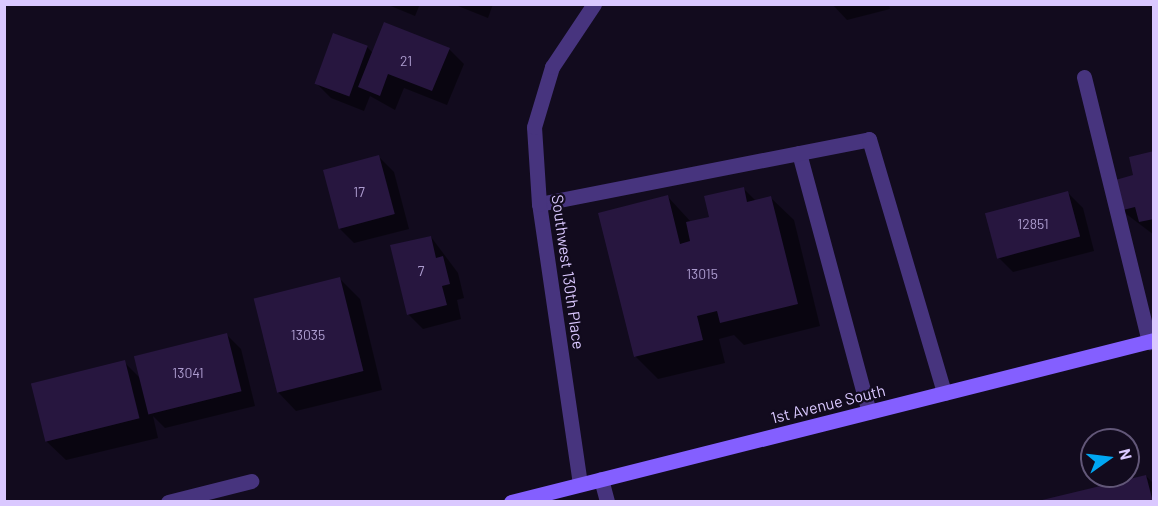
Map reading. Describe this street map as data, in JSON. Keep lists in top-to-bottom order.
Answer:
{
  "streets": {
    "main road": ["1st Avenue South"],
    "street": ["Southwest 130th Place"]
  },
  "crossings": [
    ["Southwest 130th Place", "1st Avenue South"]
  ],
  "house_numbers": [
    "21",
    "17",
    "12851",
    "7",
    "13015",
    "13035",
    "13041"
  ],
  "north": "right"
}
